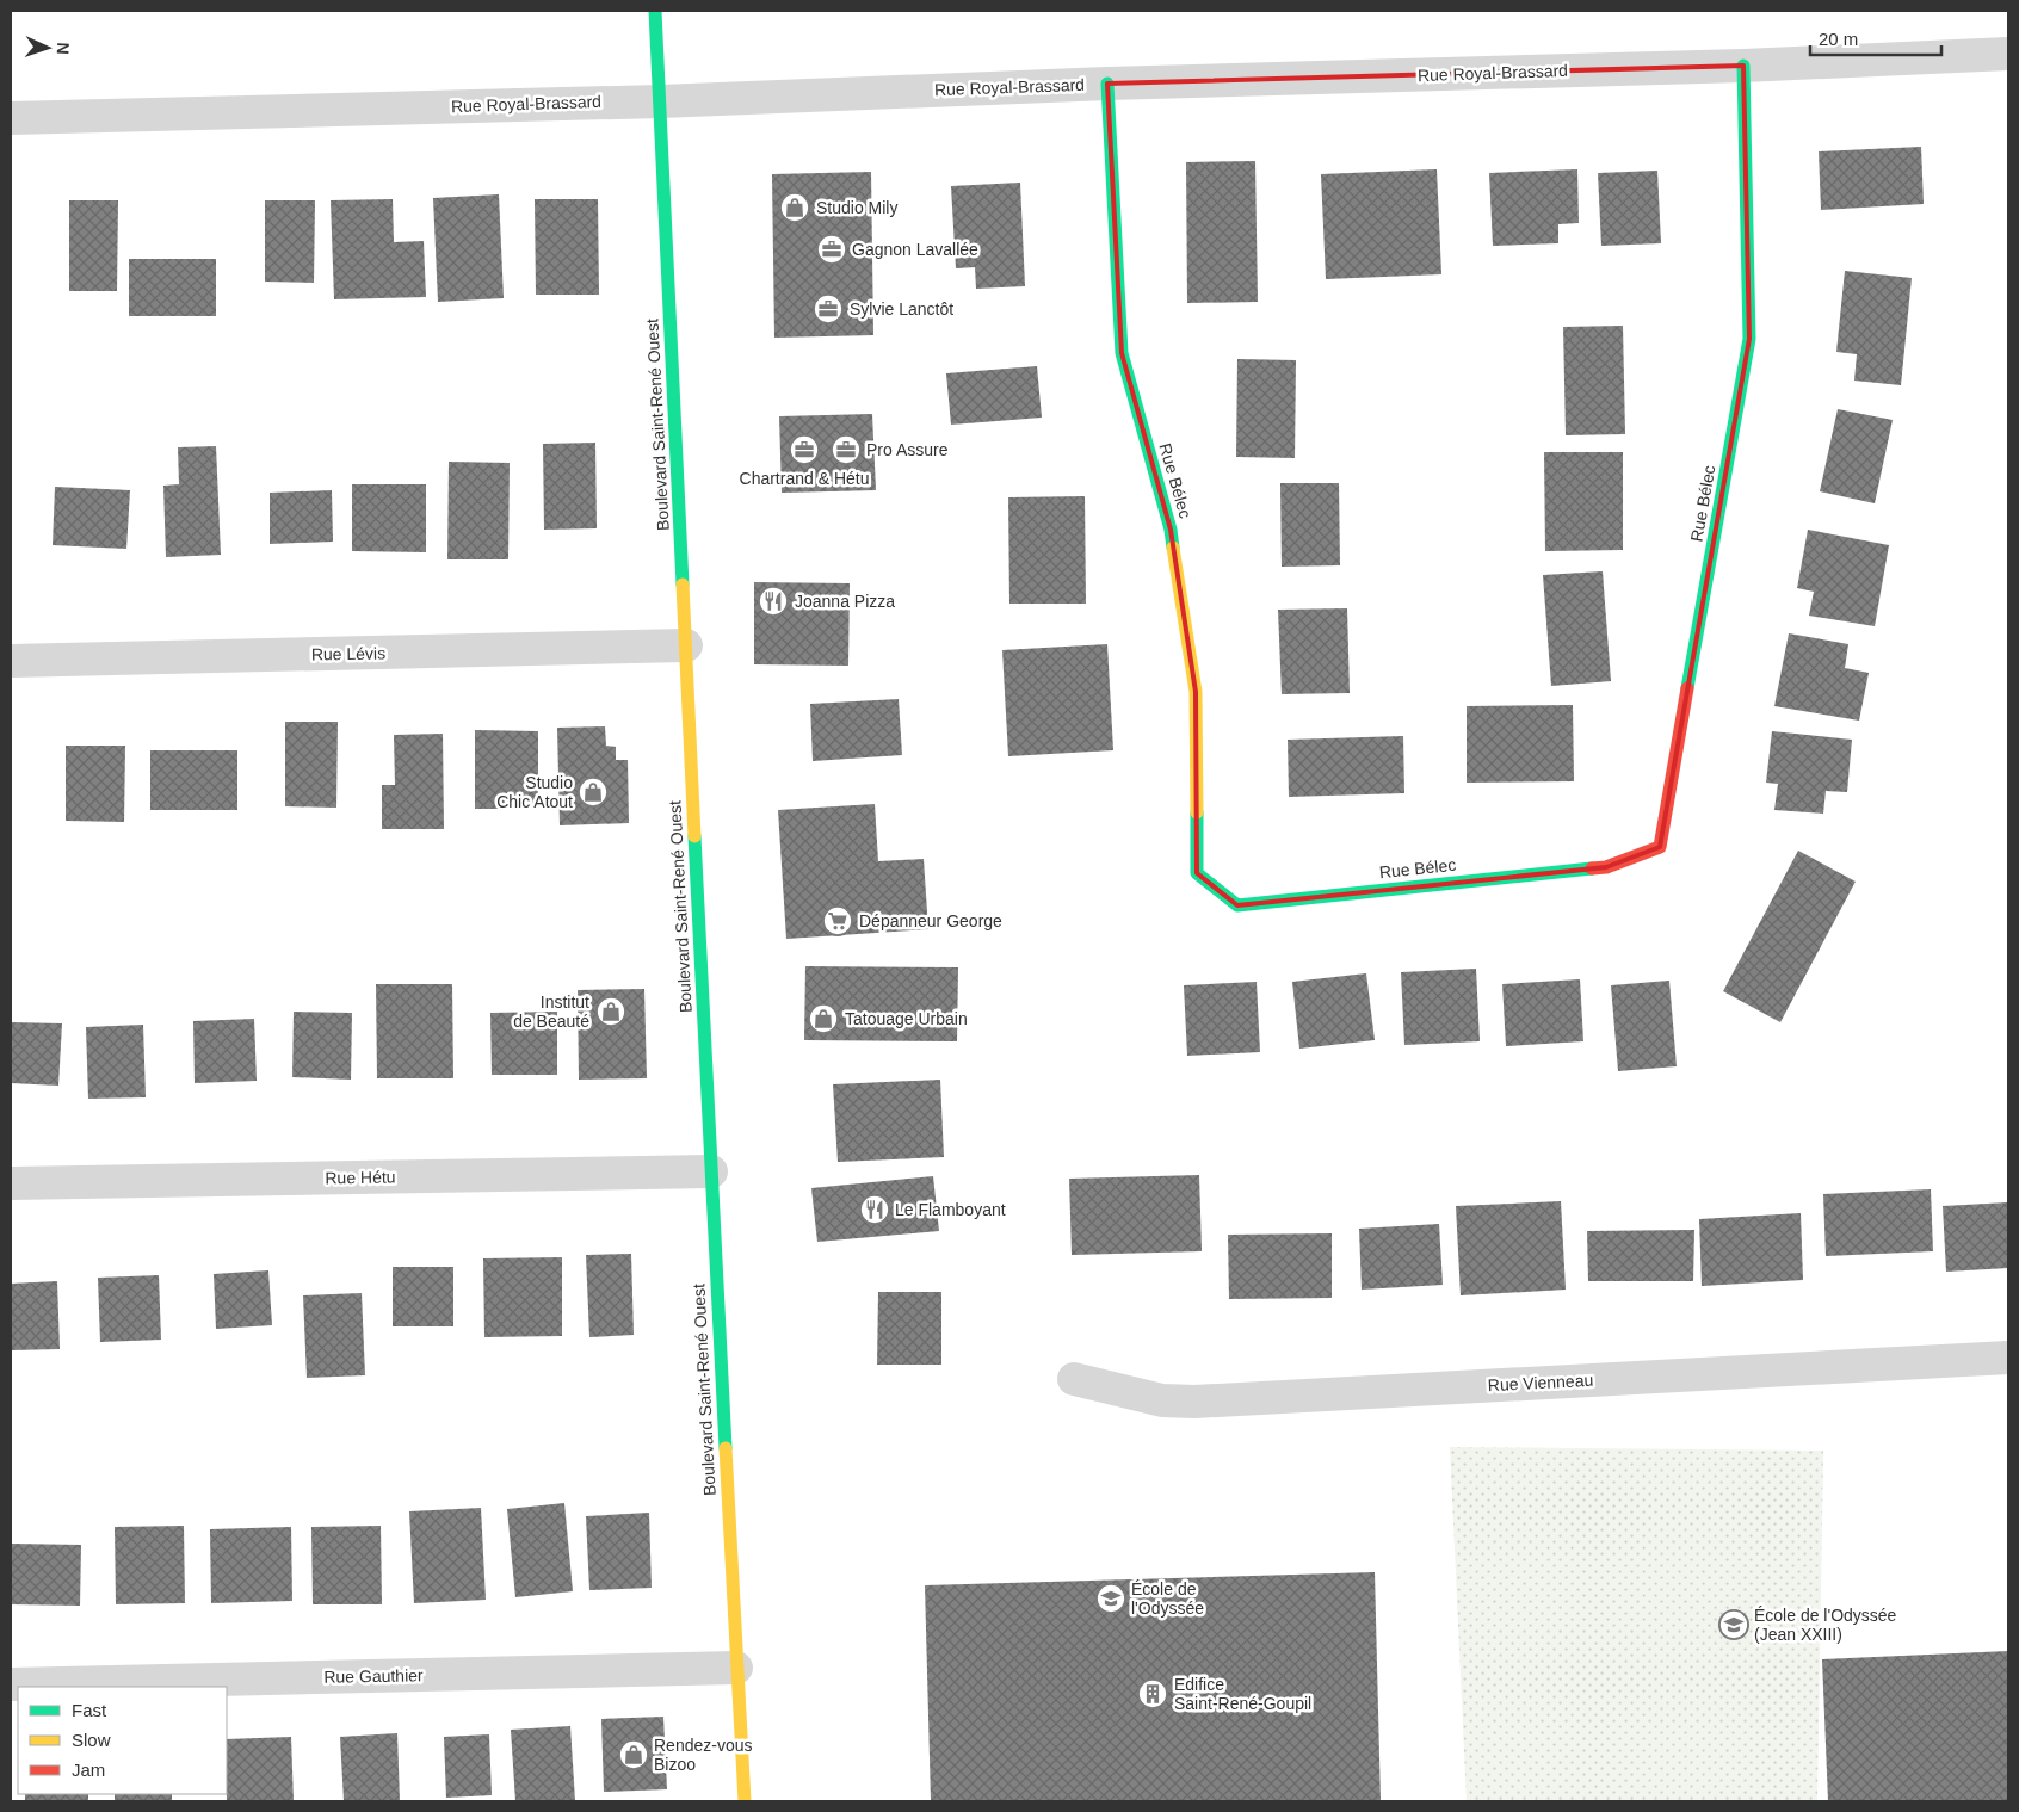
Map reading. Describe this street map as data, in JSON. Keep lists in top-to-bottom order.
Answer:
{
  "streets": {
    "street": [
      "Rue Royal-Brassard",
      "Boulevard Saint-René Ouest",
      "Rue Bélec",
      "Rue Lévis",
      "Rue Hétu",
      "Rue Vienneau",
      "Rue Gauthier"
    ]
  },
  "crossings": [
    ["Rue Royal-Brassard", "Boulevard Saint-René Ouest"],
    ["Rue Royal-Brassard", "Rue Bélec"],
    ["Boulevard Saint-René Ouest", "Rue Lévis"],
    ["Boulevard Saint-René Ouest", "Rue Hétu"],
    ["Boulevard Saint-René Ouest", "Rue Gauthier"]
  ],
  "places": {
    "shop": [
      "Studio Mily",
      "Studio Chic Atout",
      "Institut de Beauté",
      "Tatouage Urbain",
      "Rendez-vous Bizoo"
    ],
    "office": [
      "Gagnon Lavallée",
      "Sylvie Lanctôt",
      "Chartrand & Hétu",
      "Pro Assure"
    ],
    "restaurant": ["Joanna Pizza", "Le Flamboyant"],
    "supermarket": ["Dépanneur George"],
    "school or university": ["École de l'Odyssée", "École de l'Odyssée (Jean XXIII)"],
    "building": ["Edifice Saint-René-Goupil"]
  },
  "legend": ["Fast", "Slow", "Jam"],
  "scale_bar": "20 m",
  "north": "right"
}
